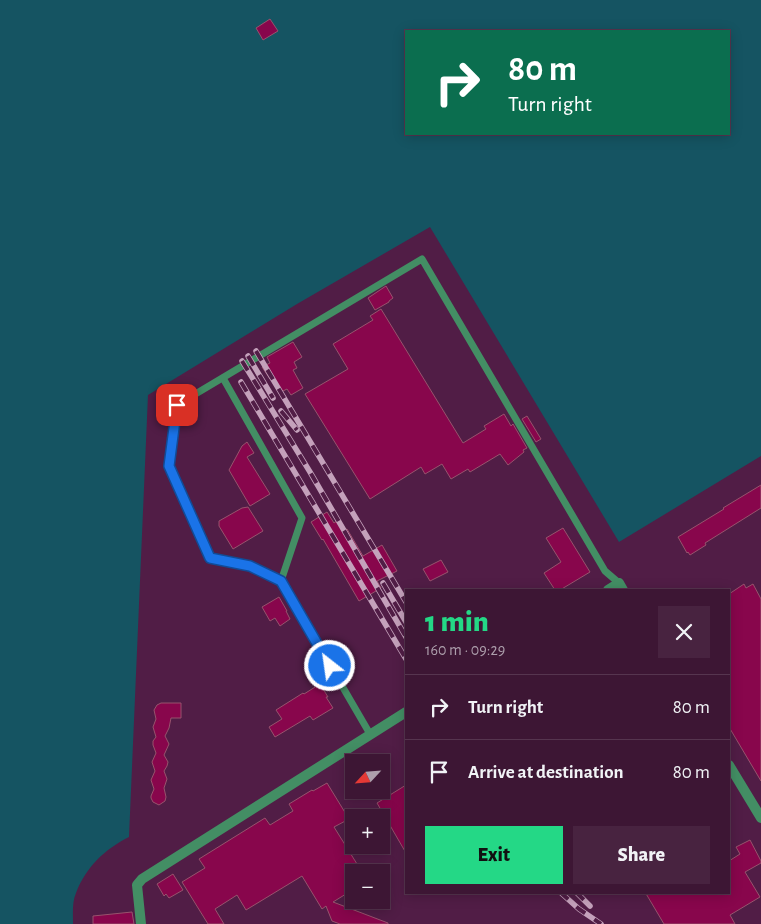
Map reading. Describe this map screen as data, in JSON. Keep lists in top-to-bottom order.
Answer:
{
  "north": "bottom left",
  "page": {
    "turn": ["80 m", "Turn right"],
    "heading": ["1 min", "160 m · 09:29"],
    "list": [
      {
        "name": "Turn right",
        "value": "80 m"
      },
      {
        "name": "Arrive at destination",
        "value": "80 m"
      }
    ],
    "map_buttons": ["+", "−"],
    "buttons": ["Exit", "Share"]
  }
}
